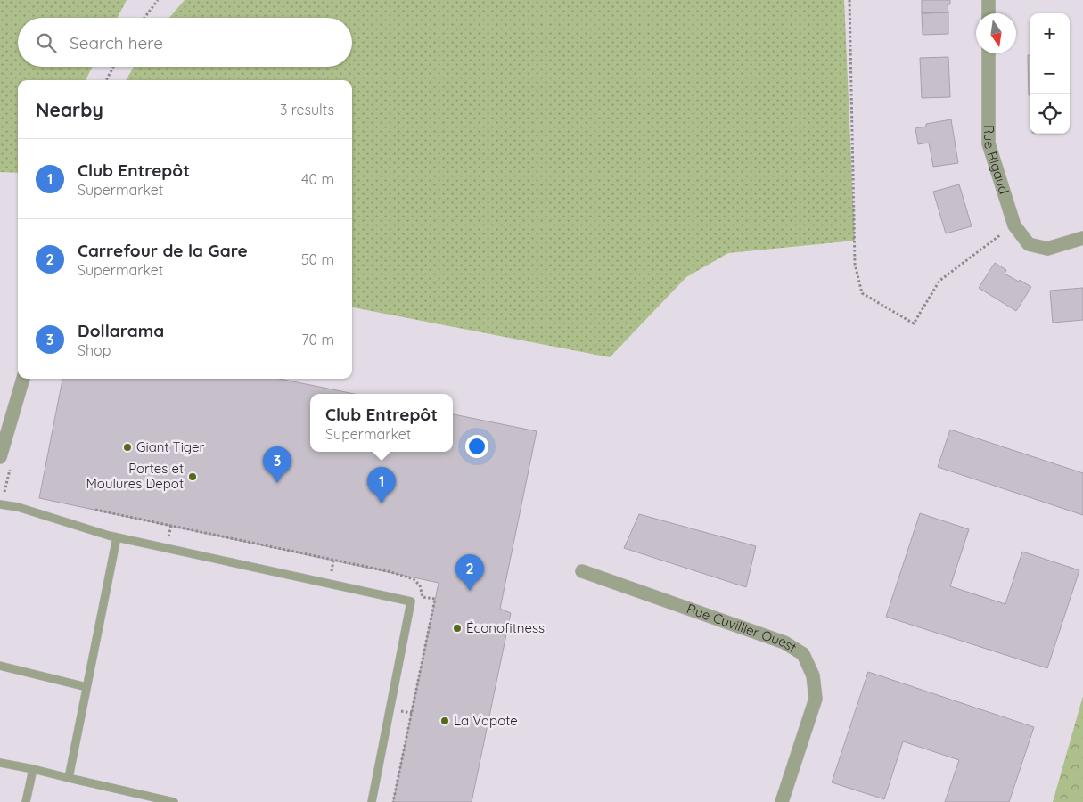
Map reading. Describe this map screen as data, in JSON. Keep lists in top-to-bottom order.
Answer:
{
  "streets": {
    "street": ["Rue Rigaud", "Rue Cuvillier Ouest"]
  },
  "places": [
    "Giant Tiger",
    "Portes et Moulures Depot",
    "Éconofitness",
    "La Vapote"
  ],
  "north": "bottom",
  "page": {
    "map_buttons": ["+", "−"],
    "search": "Search here",
    "heading": ["Nearby", "3 results"],
    "list": [
      {
        "mark": "1",
        "name": "Club Entrepôt",
        "note": "Supermarket",
        "value": "40 m"
      },
      {
        "mark": "2",
        "name": "Carrefour de la Gare",
        "note": "Supermarket",
        "value": "50 m"
      },
      {
        "mark": "3",
        "name": "Dollarama",
        "note": "Shop",
        "value": "70 m"
      }
    ],
    "popup": ["Club Entrepôt", "Supermarket"],
    "pins": ["3", "1", "2"]
  }
}
